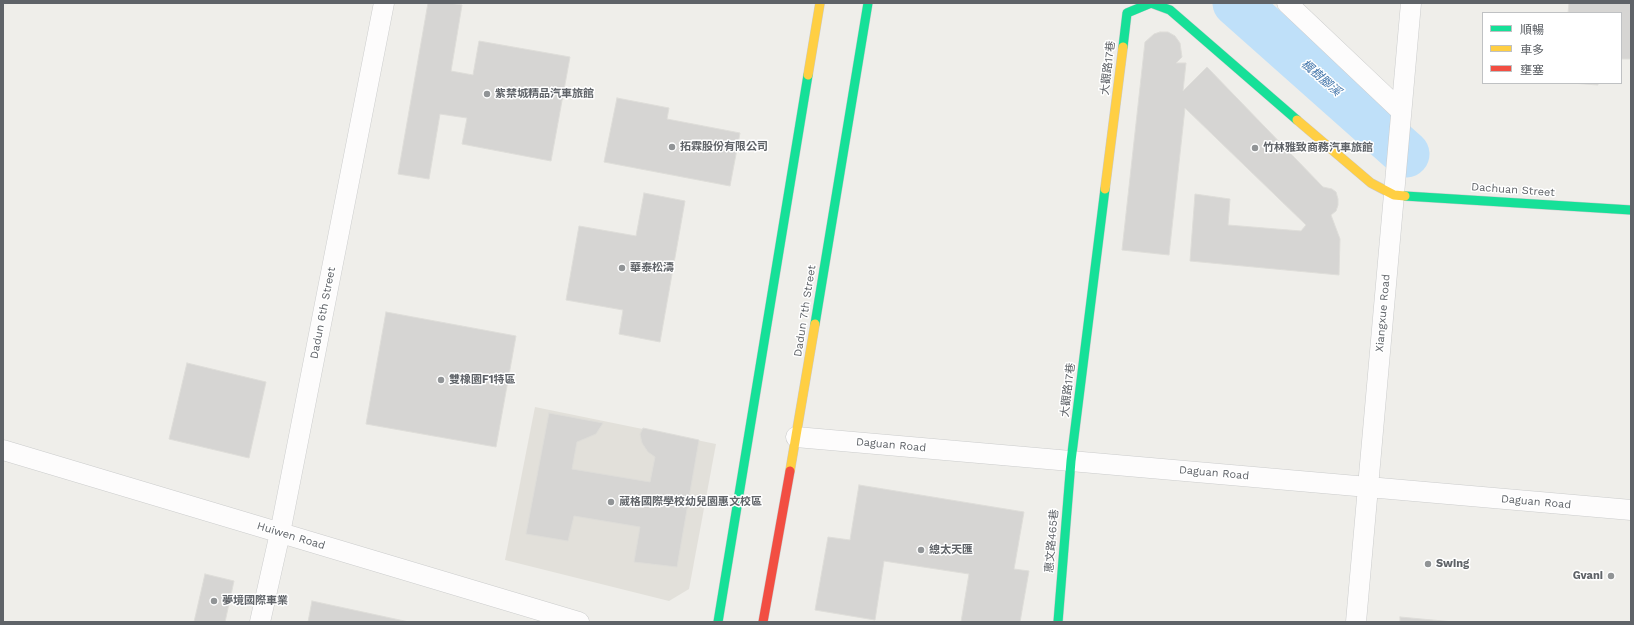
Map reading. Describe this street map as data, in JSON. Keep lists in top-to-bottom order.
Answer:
{
  "streets": {
    "street": [
      "大觀路17巷",
      "Dachuan Street",
      "Dadun 7th Street",
      "Dadun 6th Street",
      "Xiangxue Road",
      "Daguan Road",
      "Huiwen Road",
      "惠文路465巷"
    ]
  },
  "crossings": [
    ["大觀路17巷", "Dachuan Street"],
    ["大觀路17巷", "Xiangxue Road"],
    ["大觀路17巷", "Daguan Road"],
    ["大觀路17巷", "惠文路465巷"],
    ["Dachuan Street", "Xiangxue Road"],
    ["Dadun 7th Street", "Daguan Road"],
    ["Dadun 6th Street", "Huiwen Road"],
    ["Xiangxue Road", "Daguan Road"],
    ["Daguan Road", "惠文路465巷"]
  ],
  "water": ["楓樹腳溪"],
  "places": [
    "紫禁城精品汽車旅館",
    "拓霖股份有限公司",
    "竹林雅致商務汽車旅館",
    "華泰松濤",
    "雙橡園F1特區",
    "葳格國際學校幼兒園惠文校區",
    "總太天匯",
    "Swing",
    "Gvani",
    "夢境國際車業"
  ],
  "legend": ["順暢", "車多", "壅塞"]
}
